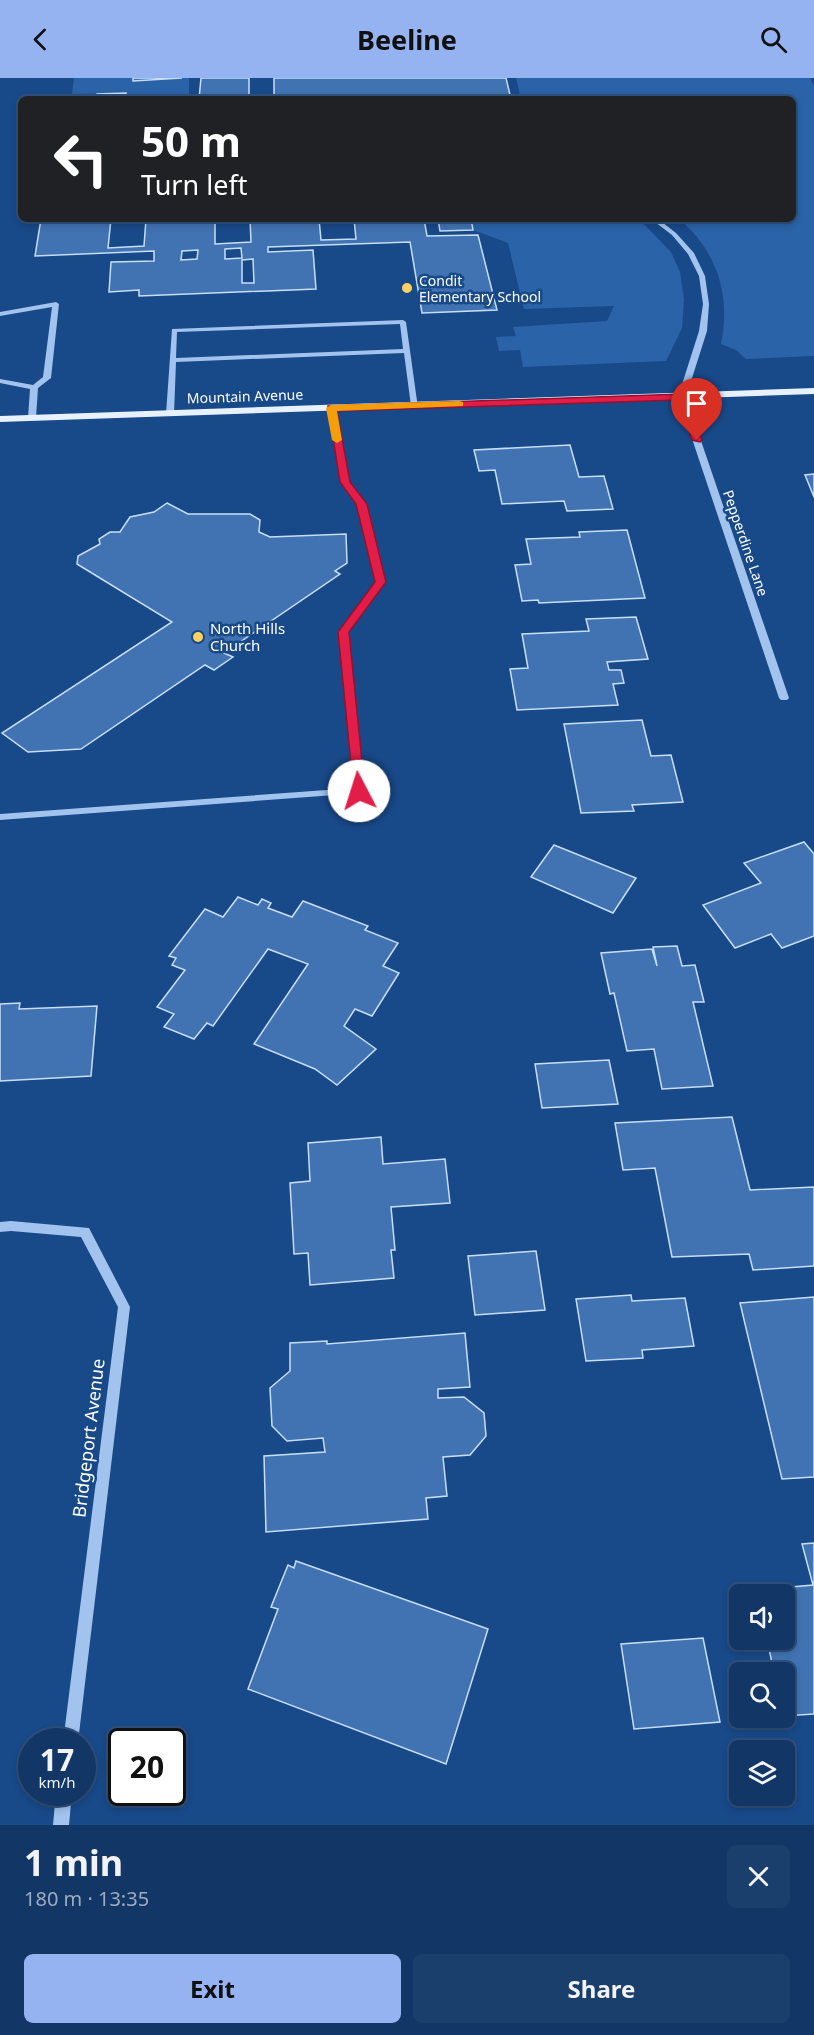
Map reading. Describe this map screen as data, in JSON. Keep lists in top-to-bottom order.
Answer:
{
  "streets": {
    "main road": ["Mountain Avenue"],
    "street": ["Pepperdine Lane", "Bridgeport Avenue"]
  },
  "crossings": [
    ["Mountain Avenue", "Pepperdine Lane"]
  ],
  "places": ["Condit Elementary School", "North Hills Church"],
  "page": {
    "header": "Beeline",
    "turn": ["50 m", "Turn left"],
    "speed": "17 km/h",
    "limit": "20",
    "heading": ["1 min", "180 m · 13:35"],
    "buttons": ["Exit", "Share"]
  }
}
